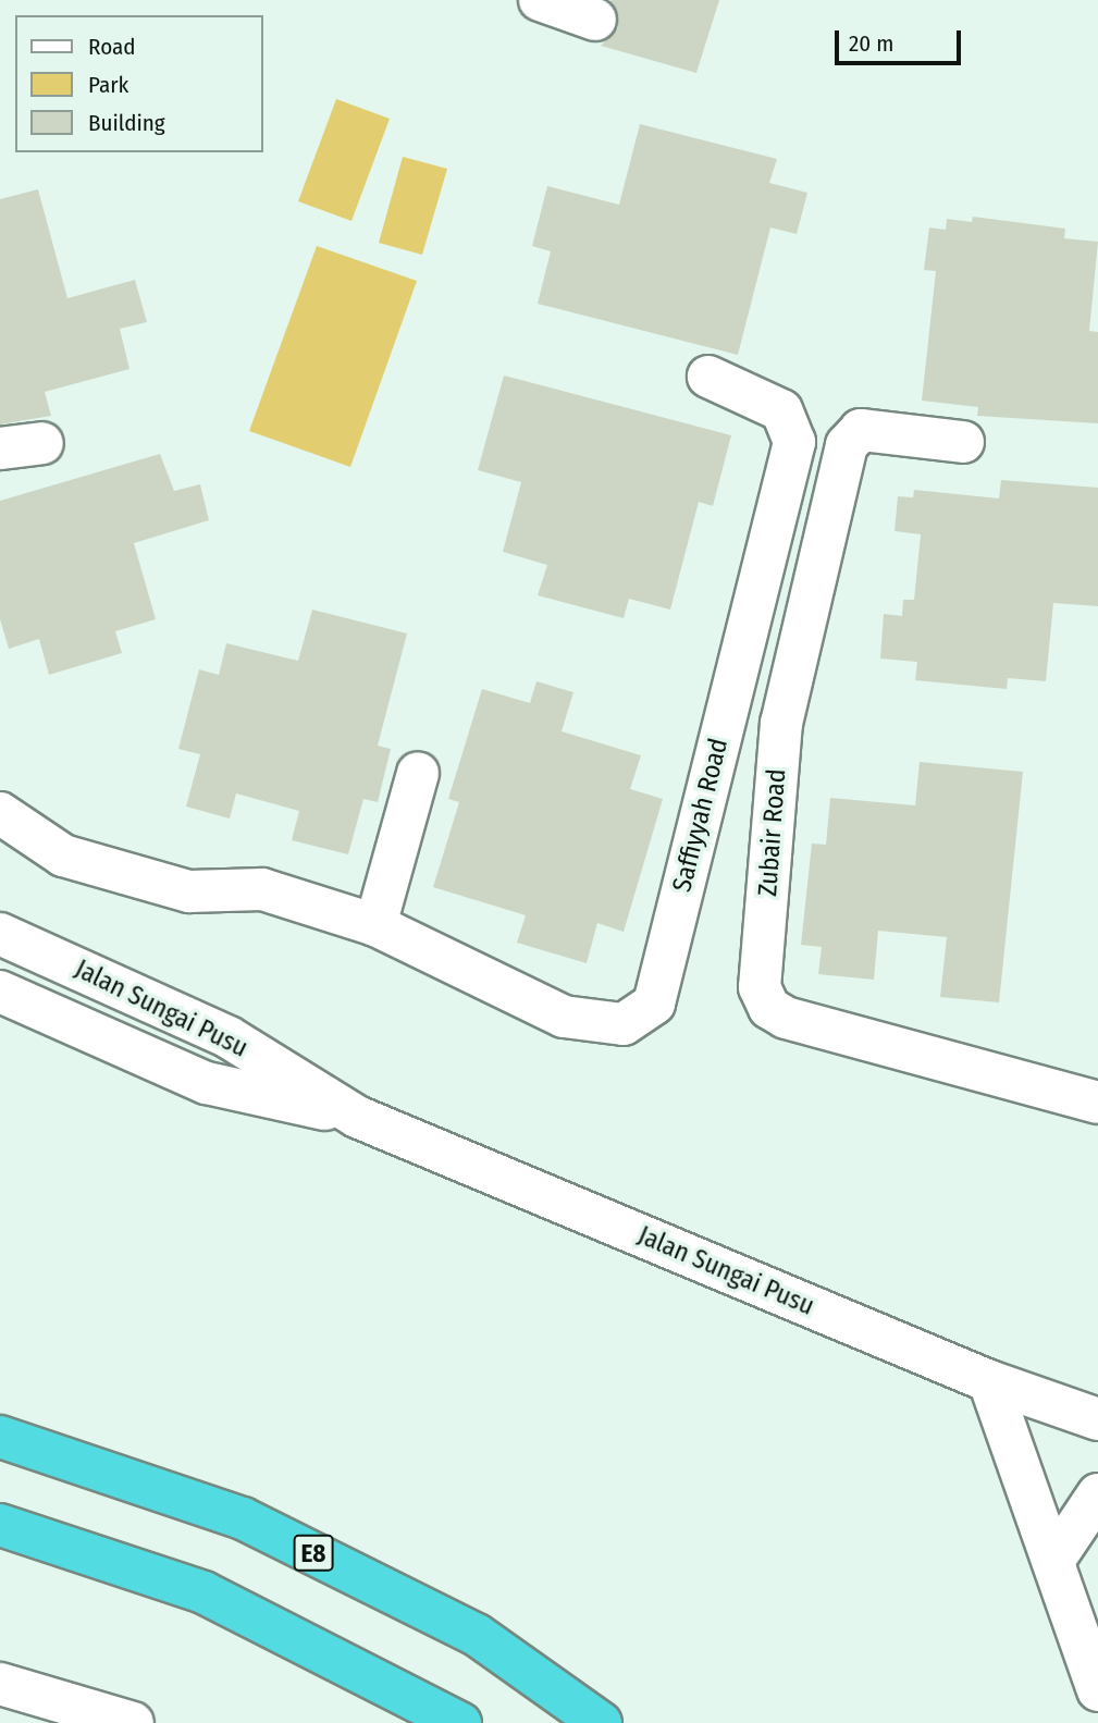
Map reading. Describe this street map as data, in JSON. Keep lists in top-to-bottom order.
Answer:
{
  "streets": {
    "highway": ["E8"],
    "street": ["Saffiyyah Road", "Zubair Road", "Jalan Sungai Pusu"]
  },
  "legend": ["Road", "Park", "Building"],
  "scale_bar": "20 m"
}
